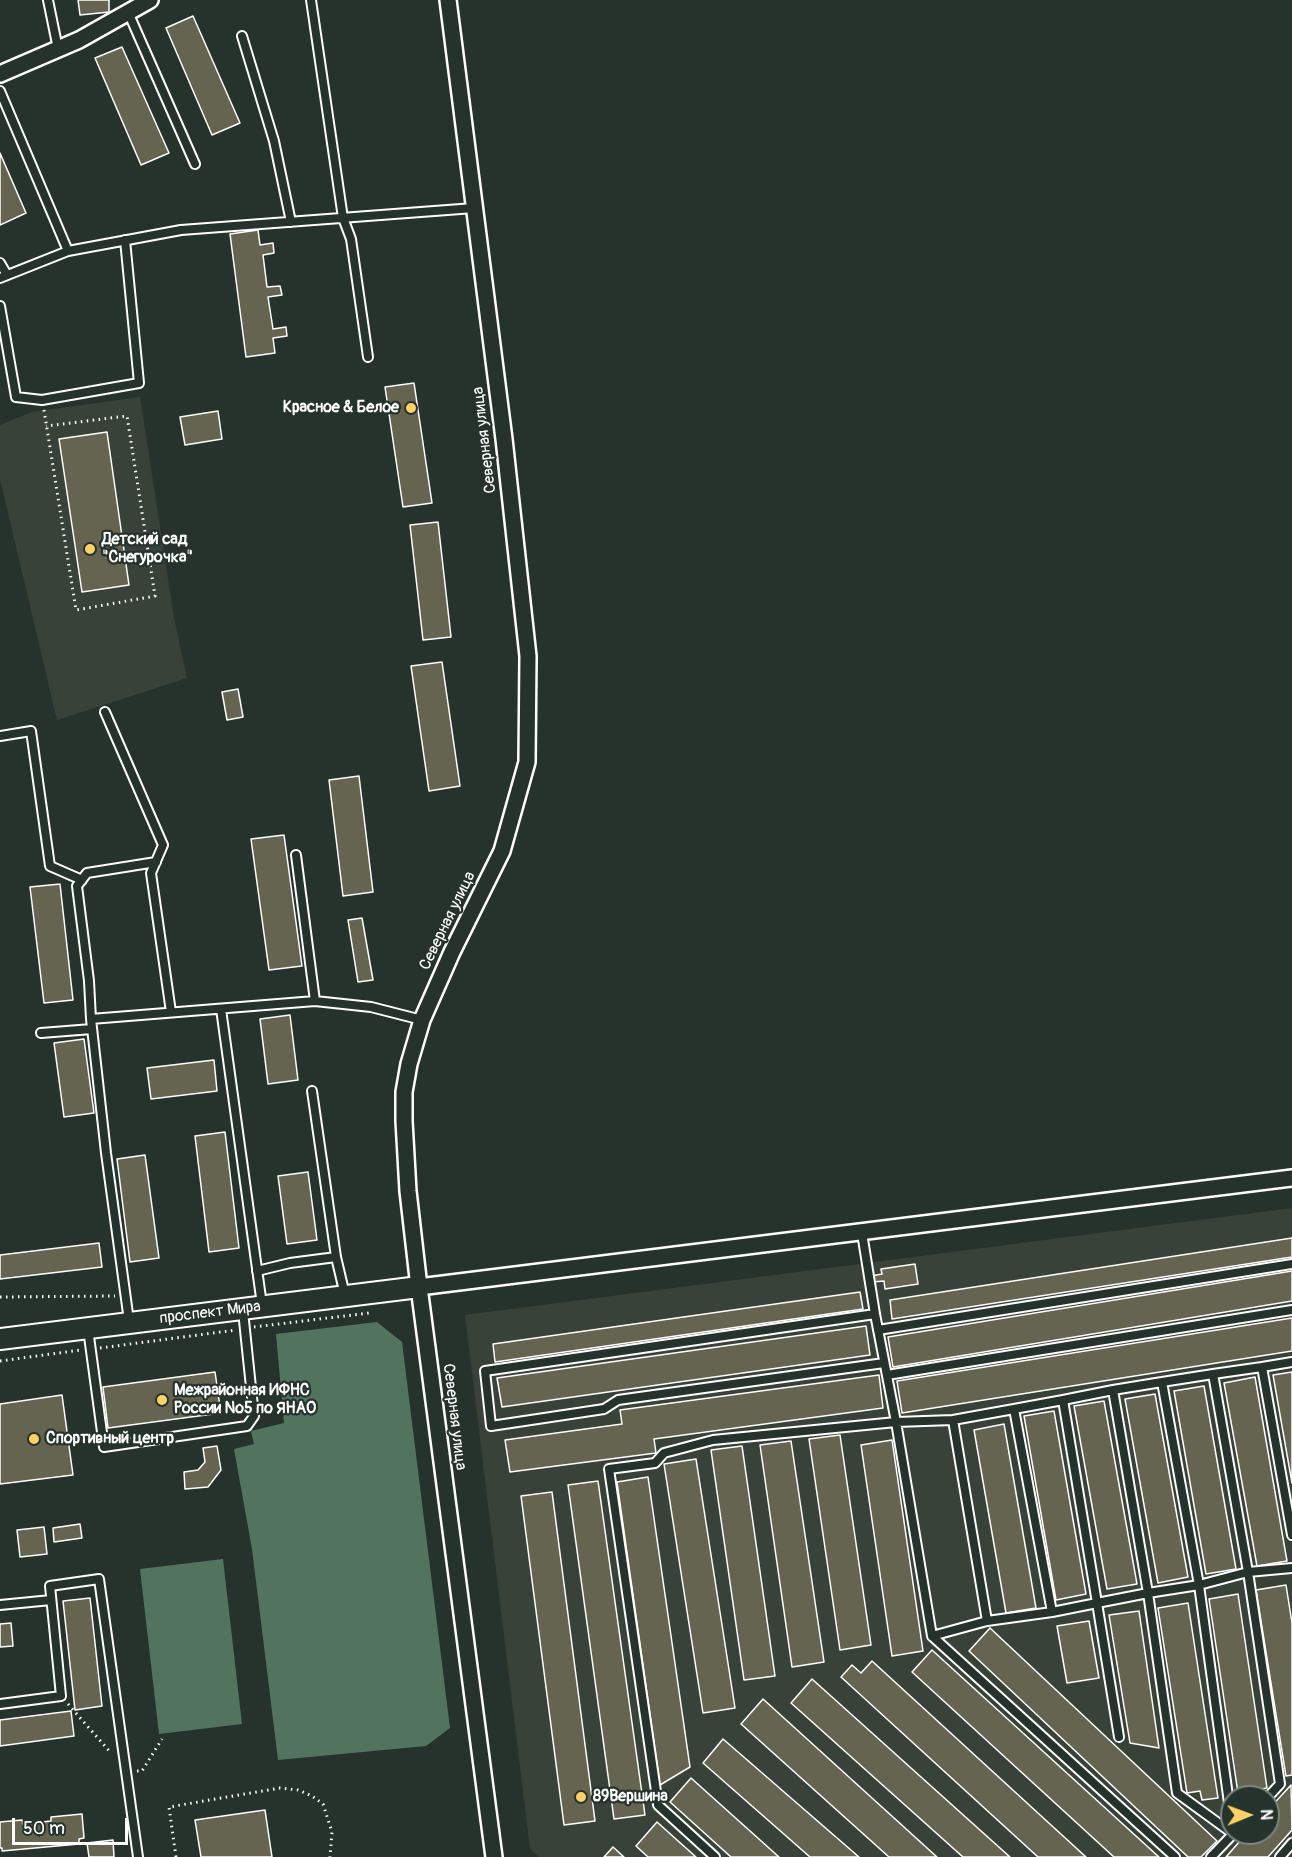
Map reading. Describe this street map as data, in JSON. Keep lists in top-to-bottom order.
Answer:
{
  "streets": {
    "street": ["Северная улица", "проспект Мира"]
  },
  "crossings": [
    ["Северная улица", "проспект Мира"]
  ],
  "places": [
    "Красное & Белое",
    "Детский сад \"Снегурочка\"",
    "Межрайонная ИФНС России №5 по ЯНАО",
    "Спортивный центр",
    "89Вершина"
  ],
  "scale_bar": "50 m",
  "north": "right"
}
